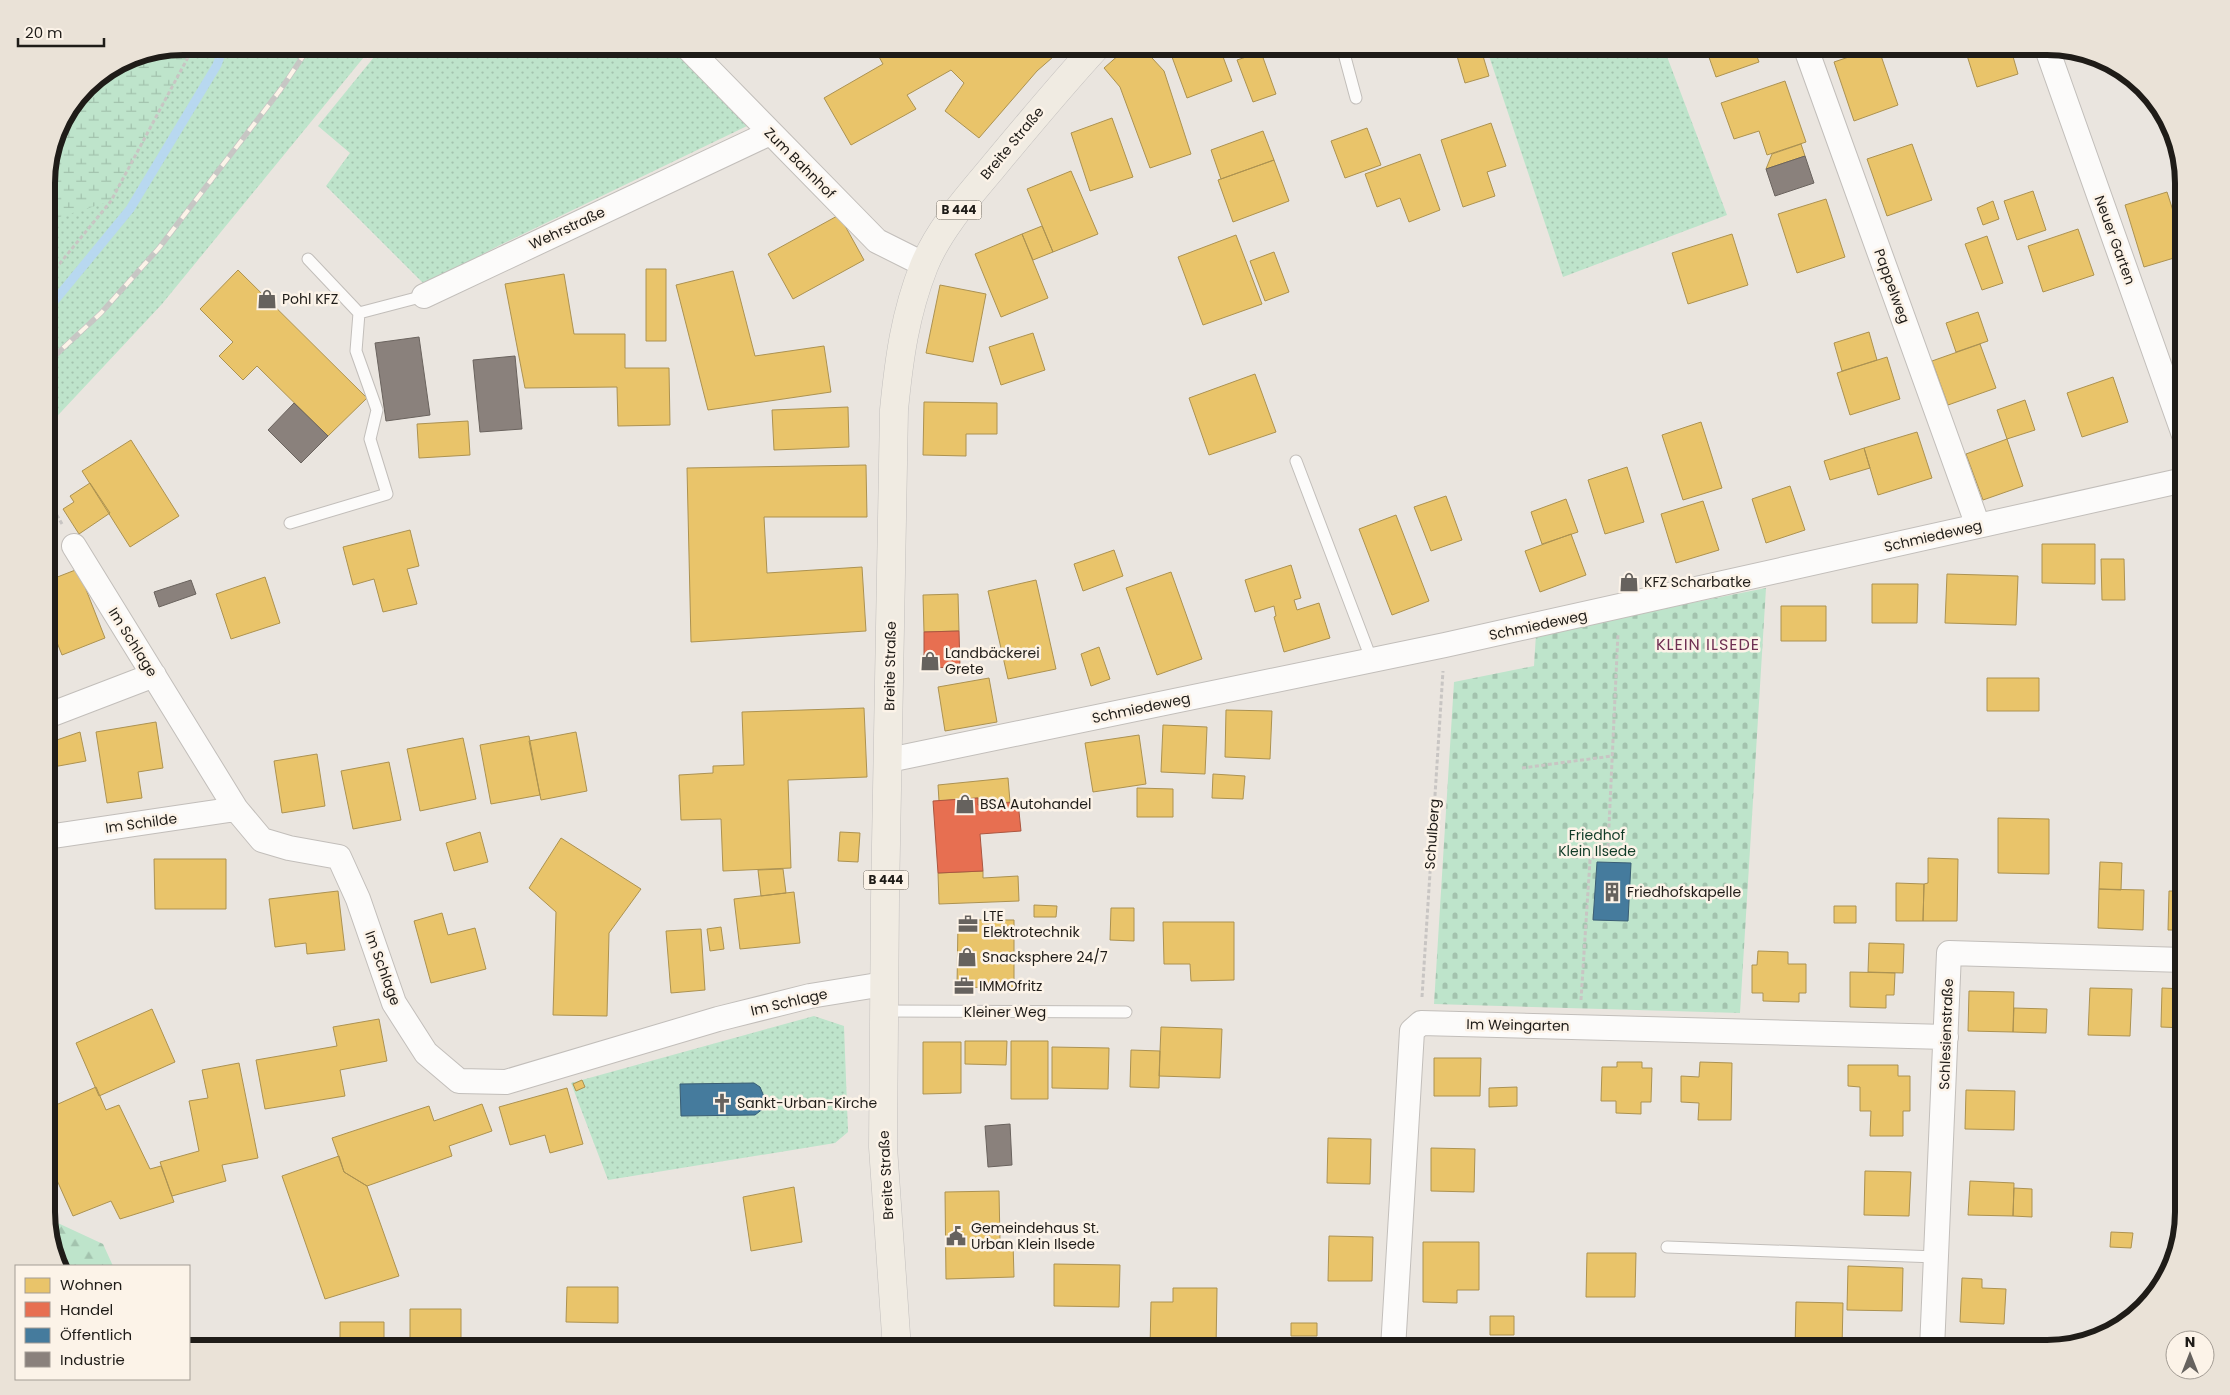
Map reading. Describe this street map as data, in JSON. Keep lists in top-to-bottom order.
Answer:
{
  "streets": {
    "main road": ["Breite Straße", "B 444"],
    "street": [
      "Zum Bahnhof",
      "Wehrstraße",
      "Neuer Garten",
      "Pappelweg",
      "Schmiedeweg",
      "Im Schlage",
      "Im Schilde",
      "Im Weingarten",
      "Schlesienstraße"
    ],
    "lane": ["Kleiner Weg"],
    "path": ["Schulberg"]
  },
  "crossings": [
    ["Breite Straße", "Zum Bahnhof"],
    ["Breite Straße", "Schmiedeweg"],
    ["Breite Straße", "Im Schlage"],
    ["Breite Straße", "Kleiner Weg"],
    ["Zum Bahnhof", "Wehrstraße"],
    ["Pappelweg", "Schmiedeweg"],
    ["Schmiedeweg", "Schulberg"],
    ["Im Schlage", "Im Schilde"],
    ["Schulberg", "Im Weingarten"],
    ["Im Weingarten", "Schlesienstraße"]
  ],
  "districts": ["KLEIN ILSEDE"],
  "parks": ["Friedhof Klein Ilsede"],
  "places": {
    "shop": [
      "Pohl KFZ",
      "KFZ Scharbatke",
      "Landbäckerei Grete",
      "BSA Autohandel",
      "Snacksphere 24/7"
    ],
    "building": ["Friedhofskapelle"],
    "office": ["LTE Elektrotechnik", "IMMOfritz"],
    "church": ["Sankt-Urban-Kirche"],
    "public building": ["Gemeindehaus St. Urban Klein Ilsede"]
  },
  "legend": [
    "Wohnen",
    "Handel",
    "Öffentlich",
    "Industrie"
  ],
  "scale_bar": "20 m",
  "north": "top"
}
